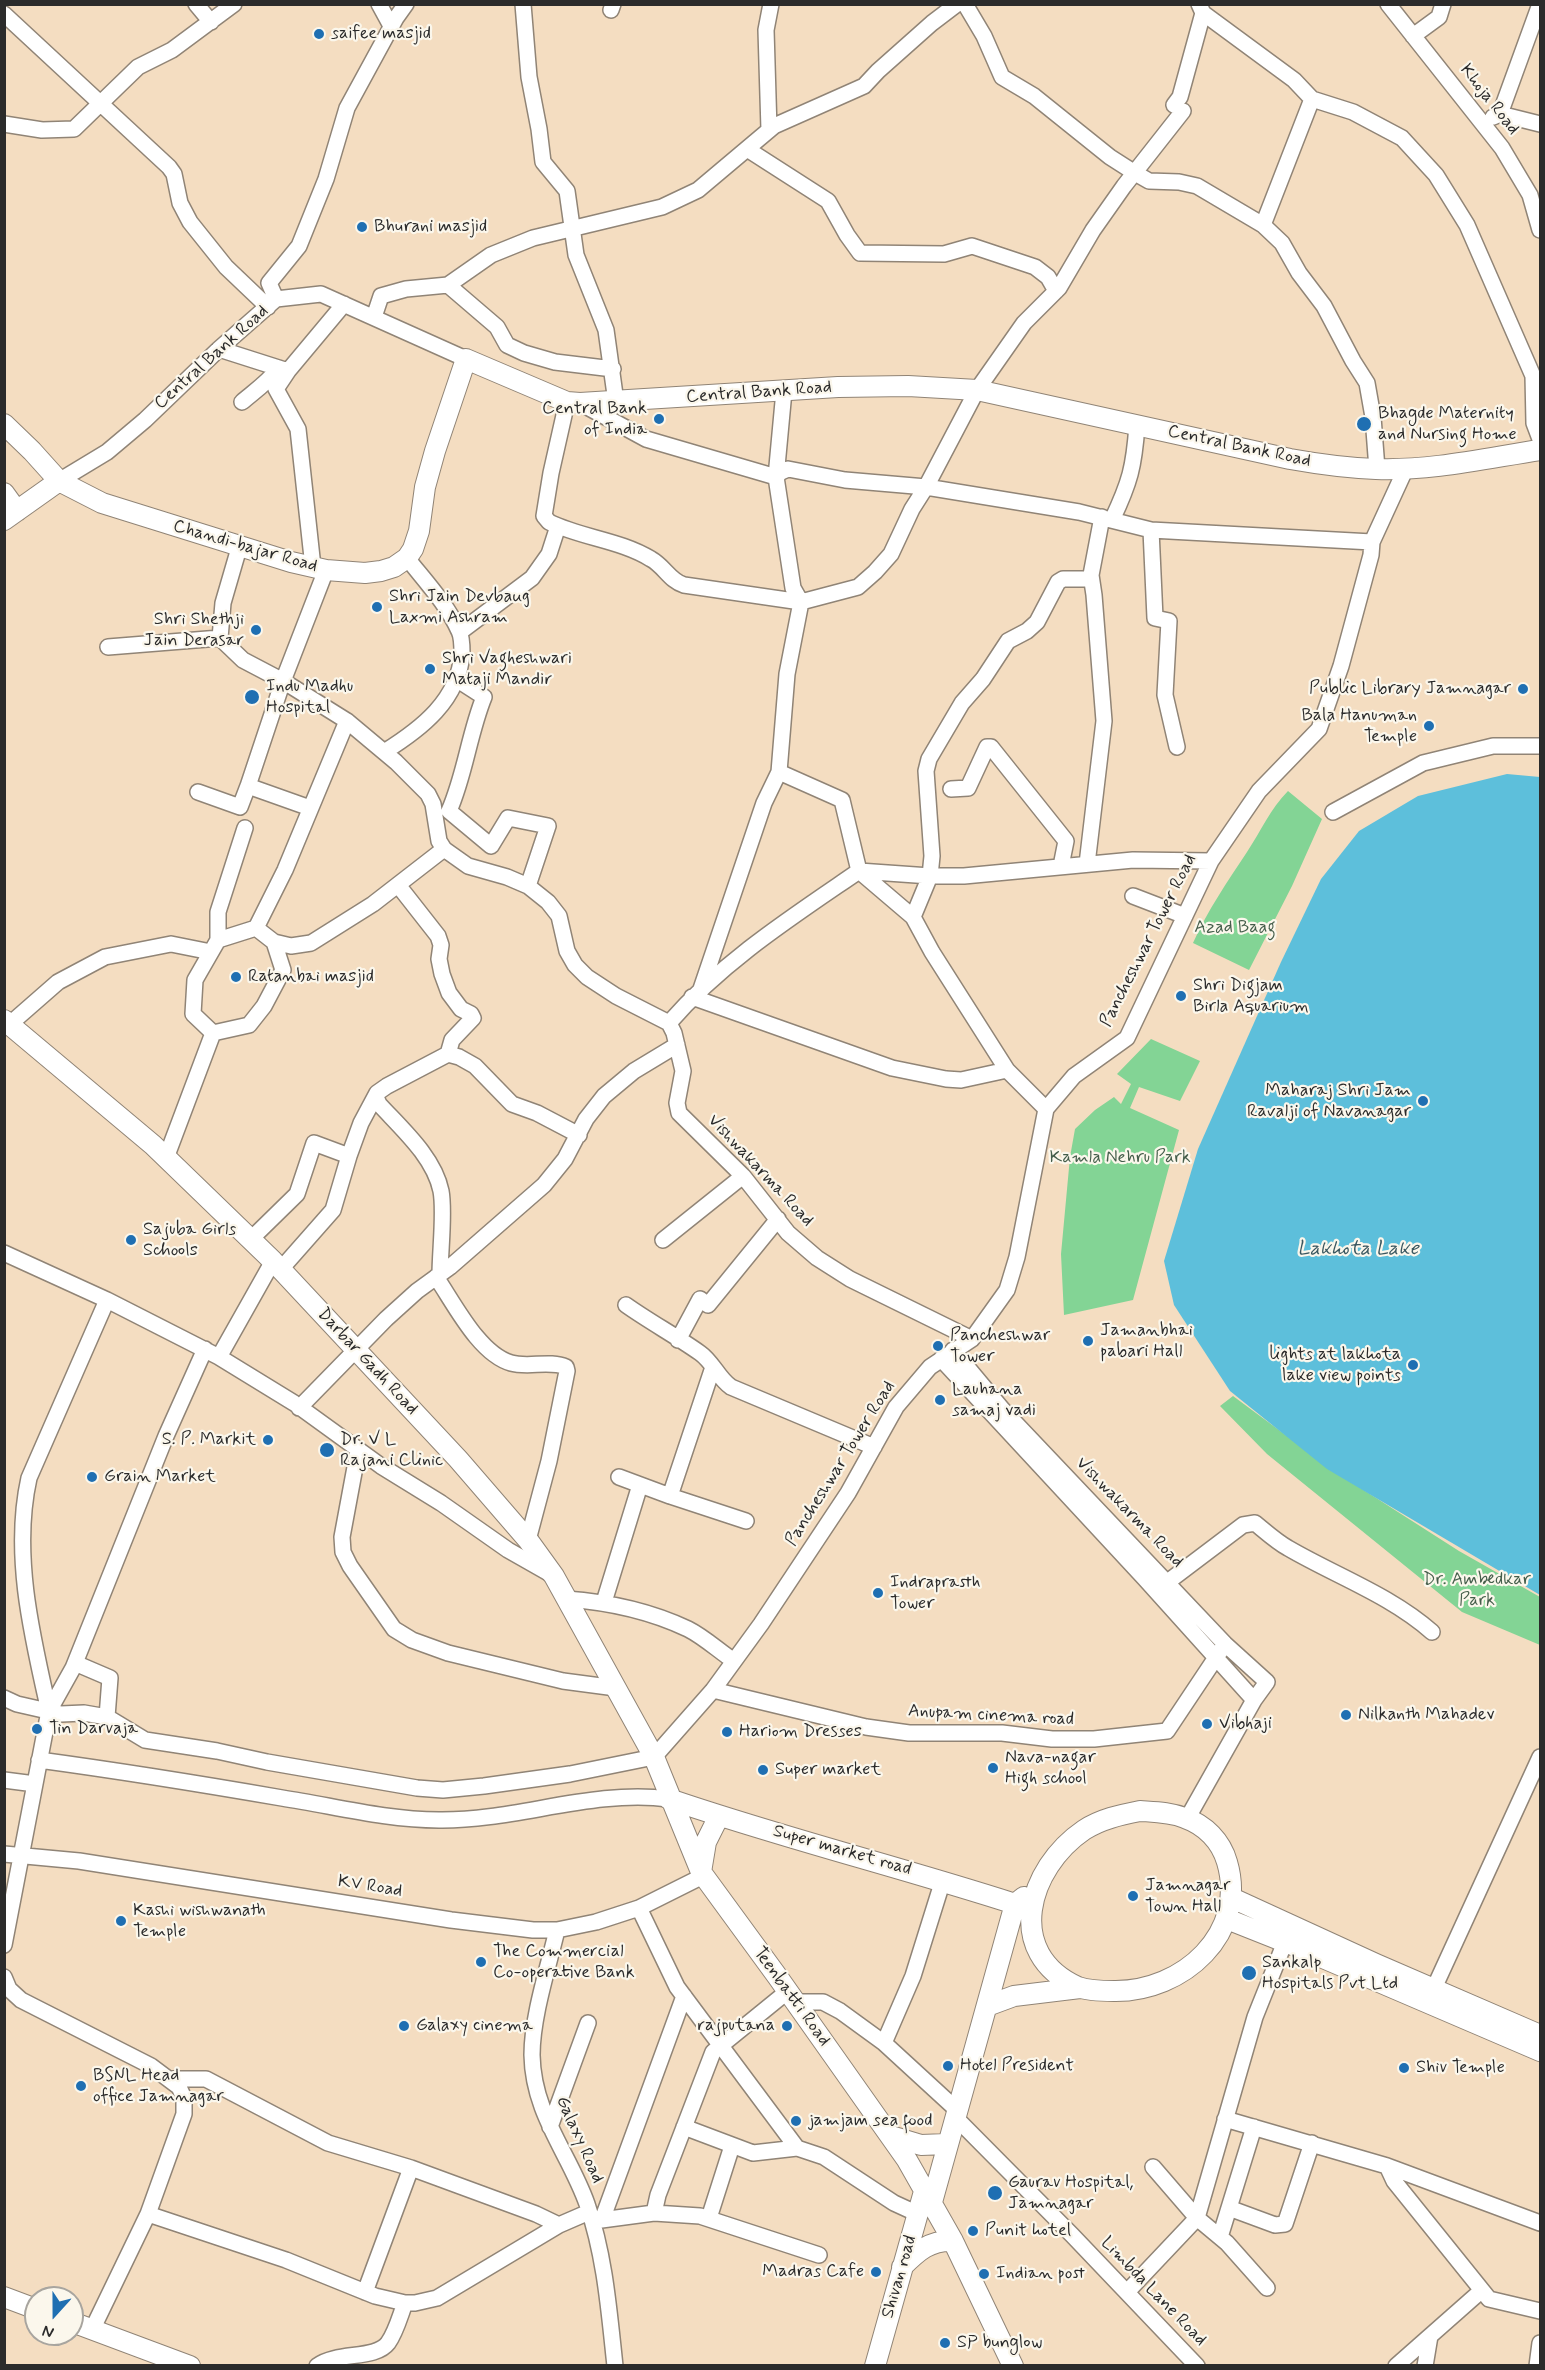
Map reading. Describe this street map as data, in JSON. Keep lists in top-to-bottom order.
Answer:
{
  "streets": {
    "main road": [
      "Central Bank Road",
      "Chandi-bajar Road",
      "Darbar Gadh Road",
      "Super market road",
      "Teenbatti Road",
      "Shivan road"
    ],
    "street": [
      "Khoja Road",
      "Pancheshwar Tower Road",
      "Vishwakarma Road",
      "Anupam cinema road",
      "KV Road",
      "Galaxy Road",
      "Limbda Lane Road"
    ]
  },
  "crossings": [
    ["Central Bank Road", "Chandi-bajar Road"],
    ["Central Bank Road", "Pancheshwar Tower Road"],
    ["Pancheshwar Tower Road", "Vishwakarma Road"],
    ["Pancheshwar Tower Road", "Darbar Gadh Road"],
    ["Pancheshwar Tower Road", "Anupam cinema road"],
    ["Vishwakarma Road", "Anupam cinema road"],
    ["Darbar Gadh Road", "Super market road"],
    ["Darbar Gadh Road", "Teenbatti Road"],
    ["Super market road", "Teenbatti Road"],
    ["KV Road", "Teenbatti Road"],
    ["KV Road", "Galaxy Road"],
    ["Teenbatti Road", "Shivan road"],
    ["Teenbatti Road", "Limbda Lane Road"],
    ["Shivan road", "Limbda Lane Road"]
  ],
  "water": ["Lakhota Lake"],
  "parks": ["Azad Baag", "Kamla Nehru Park", "Dr. Ambedkar Park"],
  "places": [
    "saifee masjid",
    "Bhurani masjid",
    "Central Bank of India",
    "Bhagde Maternity and Nursing Home",
    "Shri Jain Devbaug Laxmi Ashram",
    "Shri Shethji Jain Derasar",
    "Shri Vagheshwari Mataji Mandir",
    "Public Library Jamnagar",
    "Indu Madhu Hospital",
    "Bala Hanuman Temple",
    "Ratanbai masjid",
    "Shri Digjam Birla Aquarium",
    "Maharaj Shri Jam Ravalji of Navanagar",
    "Sajuba Girls Schools",
    "Jamanbhai pabari Hall",
    "Pancheshwar Tower",
    "lights at lakhota lake view points",
    "Lauhana samaj vadi",
    "S. P. Markit",
    "Dr. V L Rajani Clinic",
    "Grain Market",
    "Indraprasth Tower",
    "Nilkanth Mahadev",
    "Vibhaji",
    "Tin Darvaja",
    "Hariom Dresses",
    "Nava-nagar High school",
    "Super market",
    "Jamnagar Town Hall",
    "Kashi wishwanath Temple",
    "The Commercial Co-operative Bank",
    "Sankalp Hospitals Pvt Ltd",
    "Galaxy cinema",
    "rajputana",
    "Hotel President",
    "Shiv Temple",
    "BSNL Head office Jamnagar",
    "jamjam sea food",
    "Gaurav Hospital, Jamnagar",
    "Punit hotel",
    "Madras Cafe",
    "Indian post",
    "SP bunglow"
  ],
  "north": "bottom"
}
